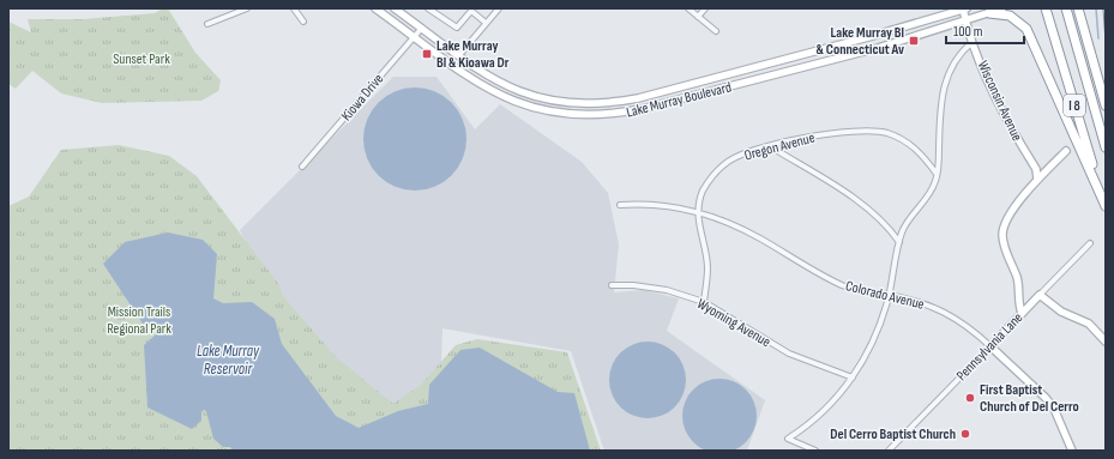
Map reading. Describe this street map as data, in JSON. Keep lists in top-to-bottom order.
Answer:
{
  "streets": {
    "highway": ["I 8"],
    "main road": [
      "Lake Murray Boulevard",
      "Wisconsin Avenue",
      "Colorado Avenue",
      "Pennsylvania Lane"
    ],
    "street": ["Kiowa Drive", "Oregon Avenue", "Wyoming Avenue"]
  },
  "crossings": [
    ["Kiowa Drive", "Lake Murray Boulevard"],
    ["Lake Murray Boulevard", "Wisconsin Avenue"],
    ["Oregon Avenue", "Colorado Avenue"],
    ["Oregon Avenue", "Wyoming Avenue"],
    ["Colorado Avenue", "Pennsylvania Lane"]
  ],
  "water": ["Lake Murray Reservoir"],
  "parks": ["Sunset Park", "Mission Trails Regional Park"],
  "places": {
    "transit": ["Lake Murray Bl & Connecticut Av", "Lake Murray Bl & Kioawa Dr"],
    "other": ["First Baptist Church of Del Cerro", "Del Cerro Baptist Church"]
  },
  "scale_bar": "100 m"
}
